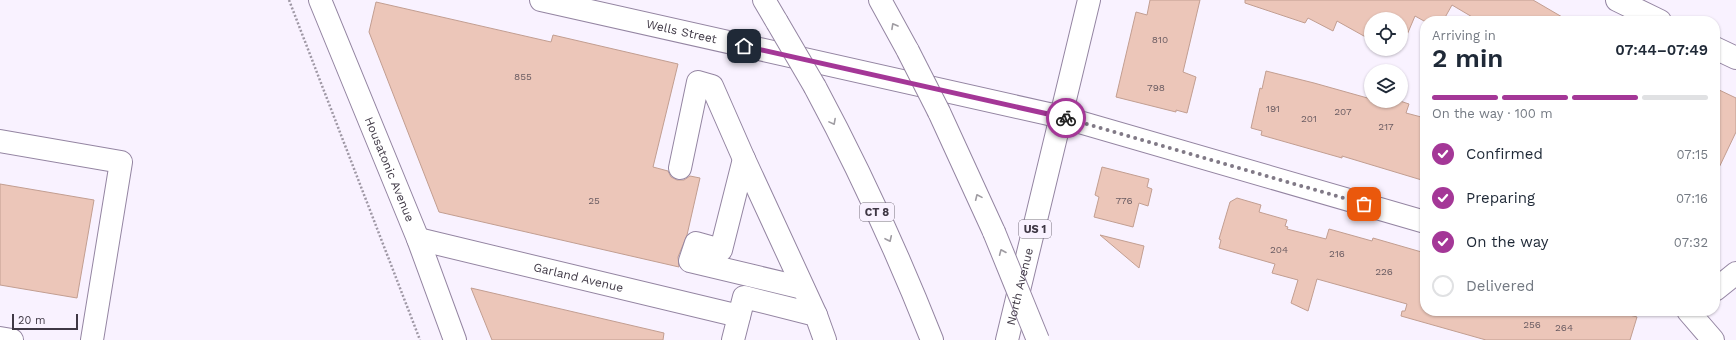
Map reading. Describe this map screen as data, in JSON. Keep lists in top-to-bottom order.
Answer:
{
  "streets": {
    "main road": [
      "Wells Street",
      "Housatonic Avenue",
      "CT 8",
      "US 1",
      "Garland Avenue",
      "North Avenue"
    ]
  },
  "crossings": [
    ["Wells Street", "North Avenue"],
    ["Housatonic Avenue", "Garland Avenue"]
  ],
  "house_numbers": [
    "810",
    "855",
    "798",
    "191",
    "207",
    "201",
    "217",
    "25",
    "776",
    "204",
    "216",
    "226",
    "256",
    "264"
  ],
  "scale_bar": "20 m",
  "page": {
    "heading": ["2 min", "Arriving in", "07:44–07:49"],
    "bar": "On the way · 100 m",
    "list": [
      ["Confirmed", "07:15"],
      ["Preparing", "07:16"],
      ["On the way", "07:32"],
      "Delivered"
    ],
    "scale": "20 m"
  }
}
